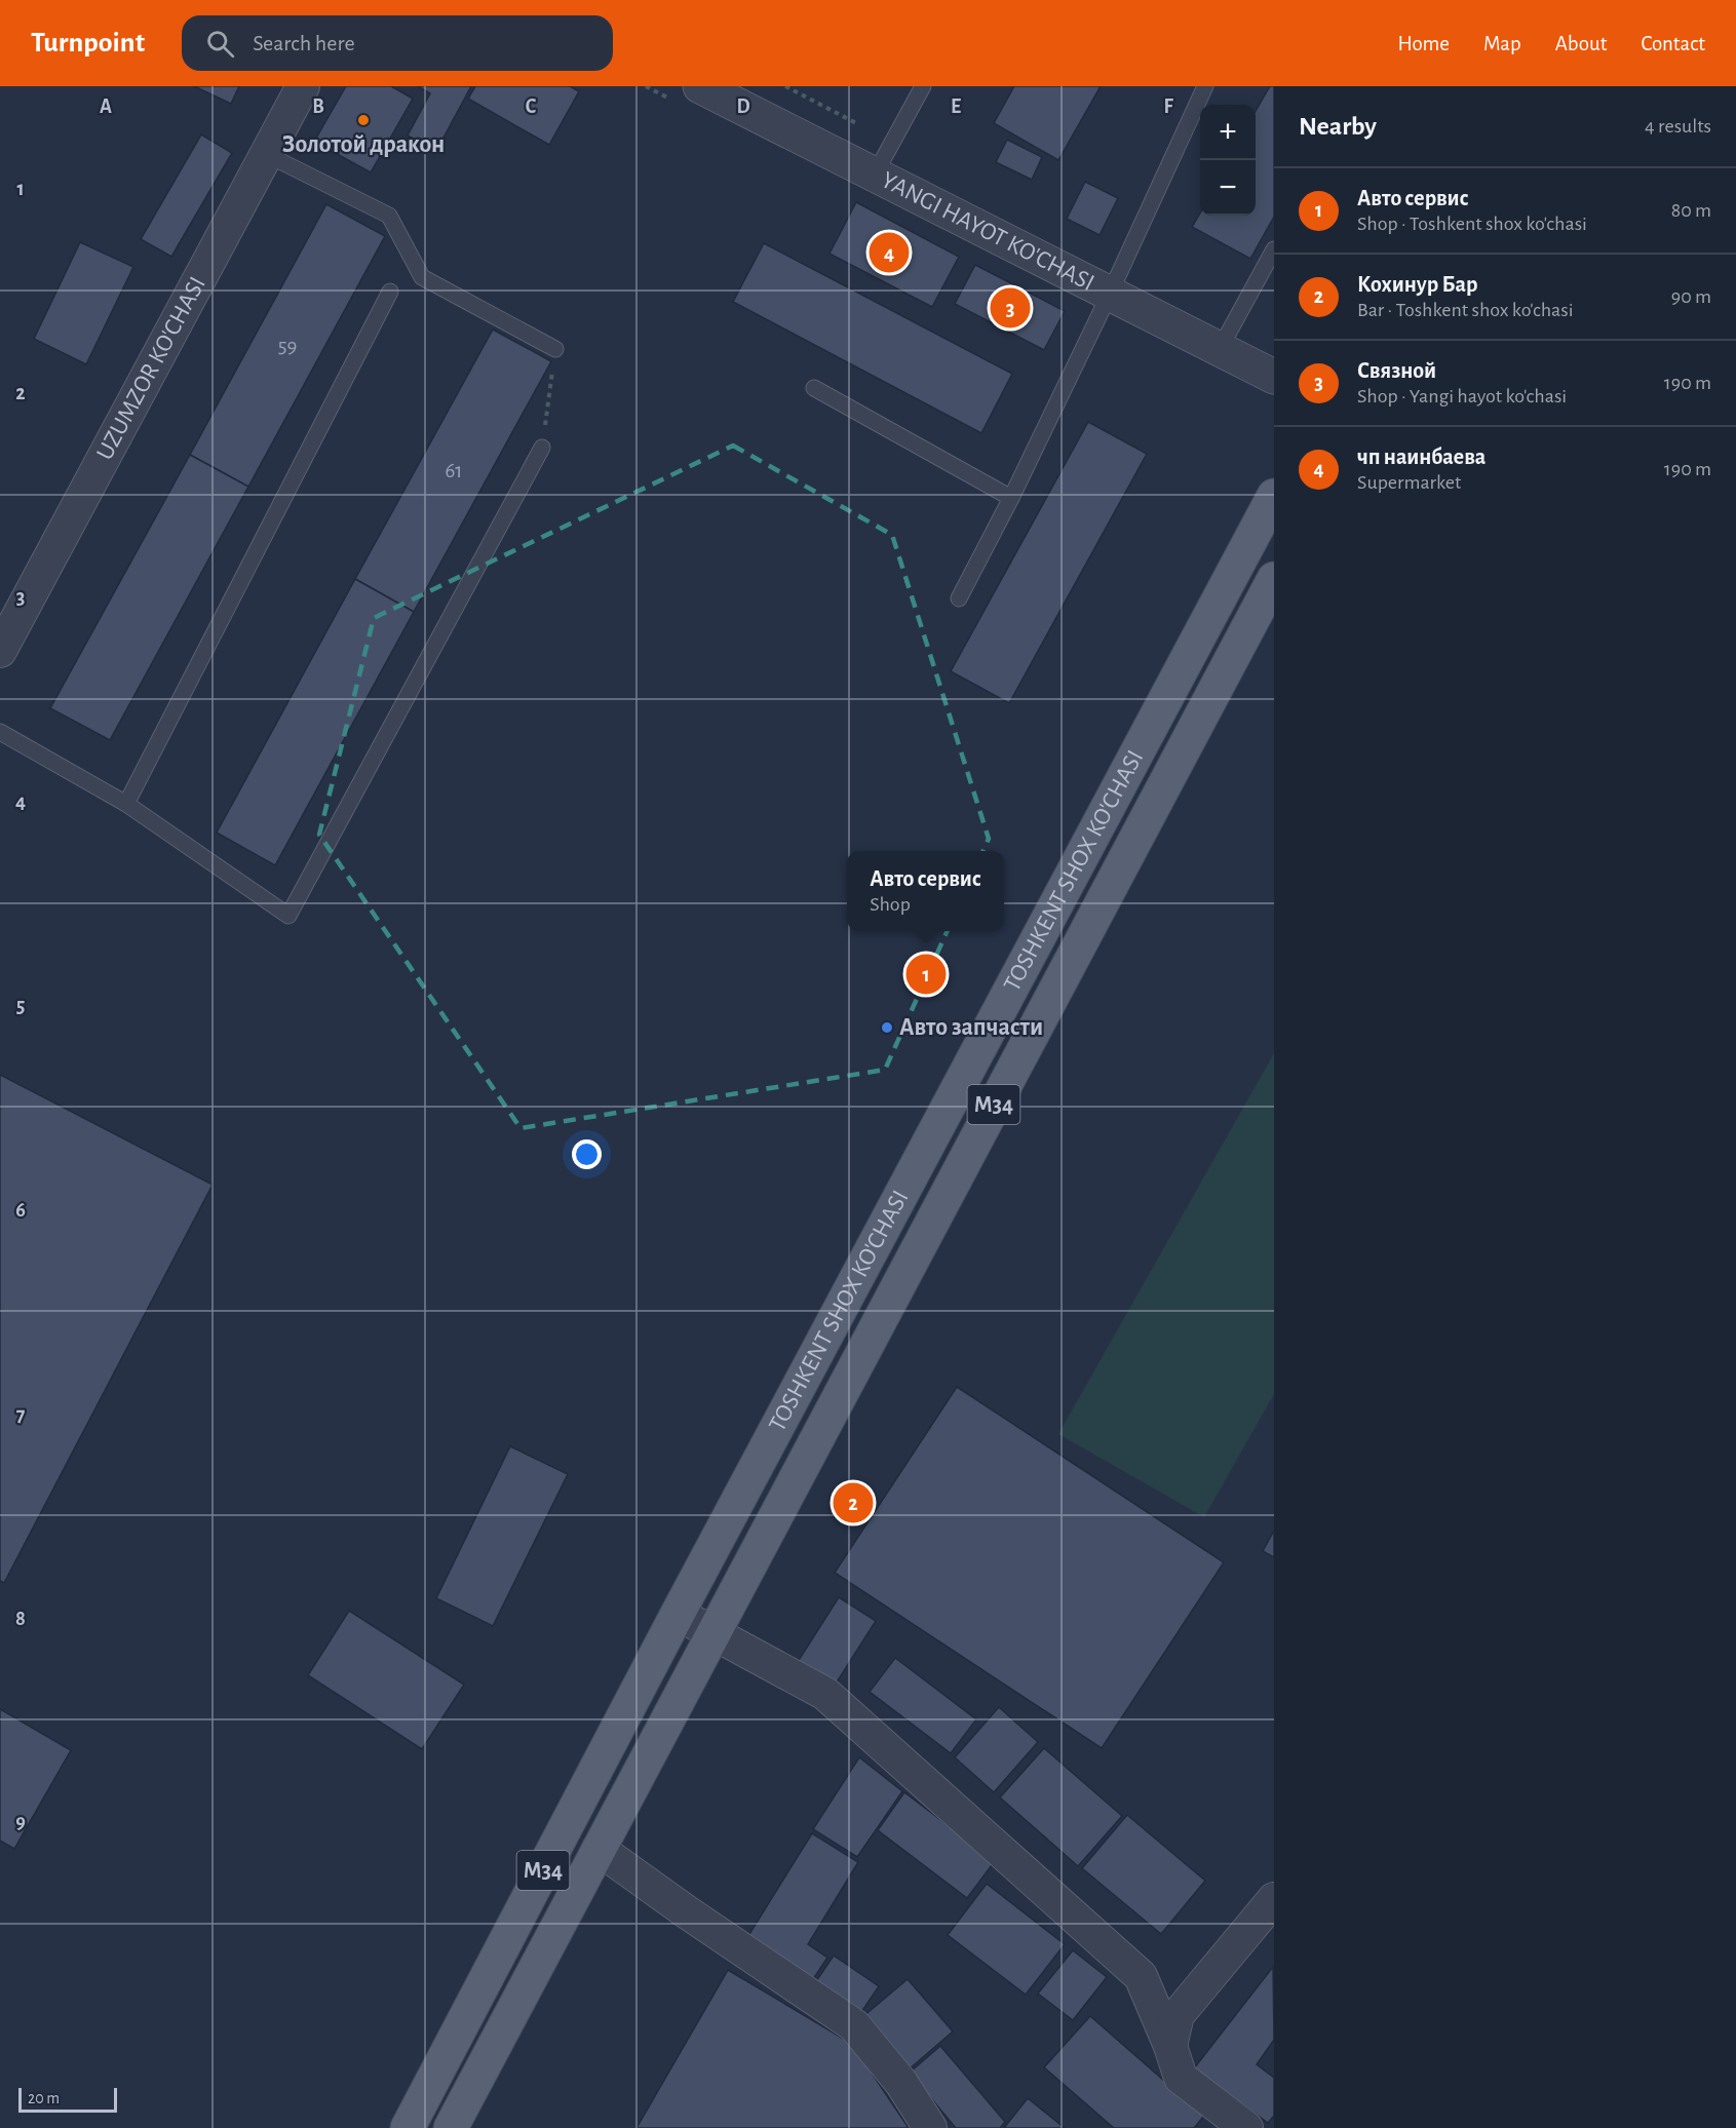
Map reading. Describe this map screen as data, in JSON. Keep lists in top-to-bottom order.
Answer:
{
  "streets": {
    "main road": ["TOSHKENT SHOX KO'CHASI", "M34"],
    "street": ["YANGI HAYOT KO'CHASI", "UZUMZOR KO'CHASI"]
  },
  "places": ["Золотой дракон", "Авто запчасти"],
  "house_numbers": ["59", "61"],
  "scale_bar": "20 m",
  "page": {
    "header": "Turnpoint",
    "search": "Search here",
    "nav": [
      "Home",
      "Map",
      "About",
      "Contact"
    ],
    "heading": ["Nearby", "4 results"],
    "map_buttons": ["+", "−"],
    "list": [
      {
        "mark": "1",
        "name": "Авто сервис",
        "note": "Shop · Toshkent shox ko'chasi",
        "value": "80 m"
      },
      {
        "mark": "2",
        "name": "Кохинур Бар",
        "note": "Bar · Toshkent shox ko'chasi",
        "value": "90 m"
      },
      {
        "mark": "3",
        "name": "Связной",
        "note": "Shop · Yangi hayot ko'chasi",
        "value": "190 m"
      },
      {
        "mark": "4",
        "name": "чп наинбаева",
        "note": "Supermarket",
        "value": "190 m"
      }
    ],
    "pins": [
      "4",
      "3",
      "1",
      "2"
    ],
    "popup": ["Авто сервис", "Shop"],
    "scale": "20 m"
  },
  "grid": {
    "columns": [
      "A",
      "B",
      "C",
      "D",
      "E",
      "F"
    ],
    "rows": [
      "1",
      "2",
      "3",
      "4",
      "5",
      "6",
      "7",
      "8",
      "9"
    ]
  }
}
